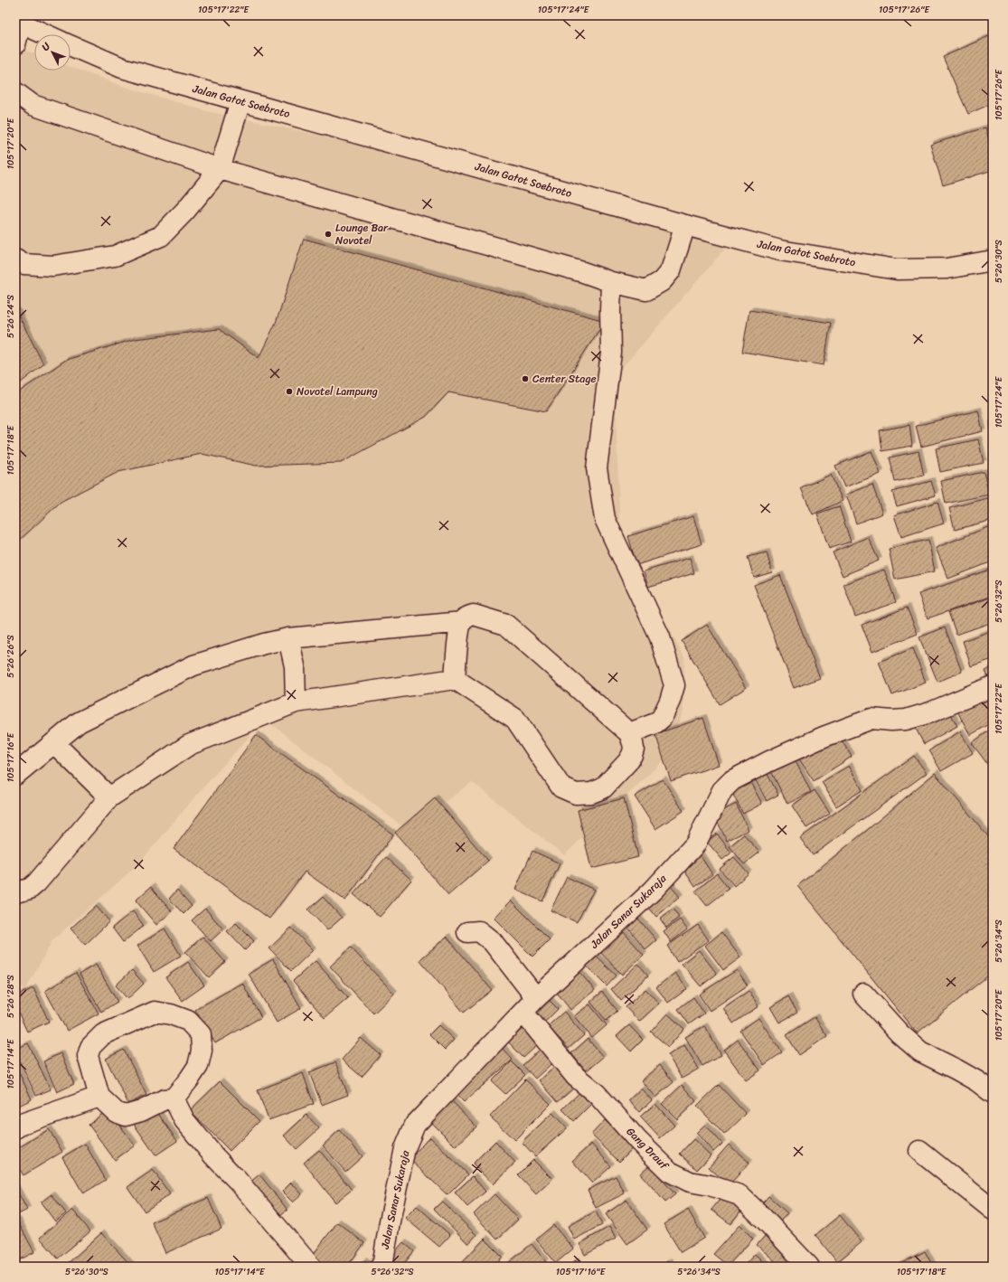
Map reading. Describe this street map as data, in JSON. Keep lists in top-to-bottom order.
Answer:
{
  "streets": {
    "street": ["Jalan Gatot Soebroto", "Jalan Sanar Sukaraja", "Gang Drauf"]
  },
  "crossings": [
    ["Jalan Sanar Sukaraja", "Gang Drauf"]
  ],
  "places": ["Lounge Bar Novotel", "Center Stage", "Novotel Lampung"],
  "north": "top left",
  "coordinates": [
    "105°17'22\"E",
    "105°17'24\"E",
    "105°17'26\"E",
    "105°17'20\"E",
    "5°26'30\"S",
    "5°26'24\"S",
    "105°17'18\"E",
    "5°26'32\"S",
    "5°26'26\"S",
    "105°17'16\"E",
    "5°26'34\"S",
    "5°26'28\"S",
    "105°17'14\"E"
  ]
}
